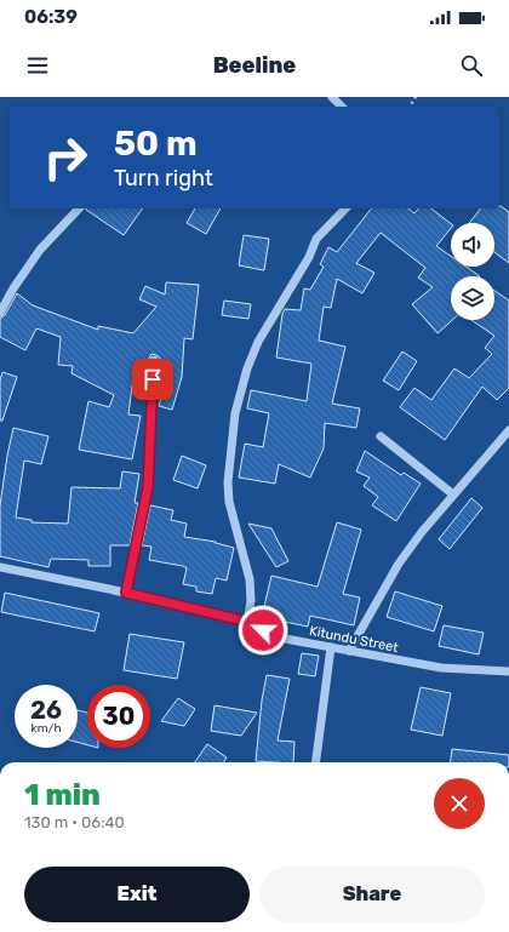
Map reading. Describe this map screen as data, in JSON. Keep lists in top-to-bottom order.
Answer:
{
  "streets": {
    "street": ["Kitundu Street"]
  },
  "page": {
    "status": "06:39",
    "header": "Beeline",
    "turn": ["50 m", "Turn right"],
    "speed": "26 km/h",
    "limit": "30",
    "heading": ["1 min", "130 m · 06:40"],
    "buttons": ["Exit", "Share"]
  }
}
